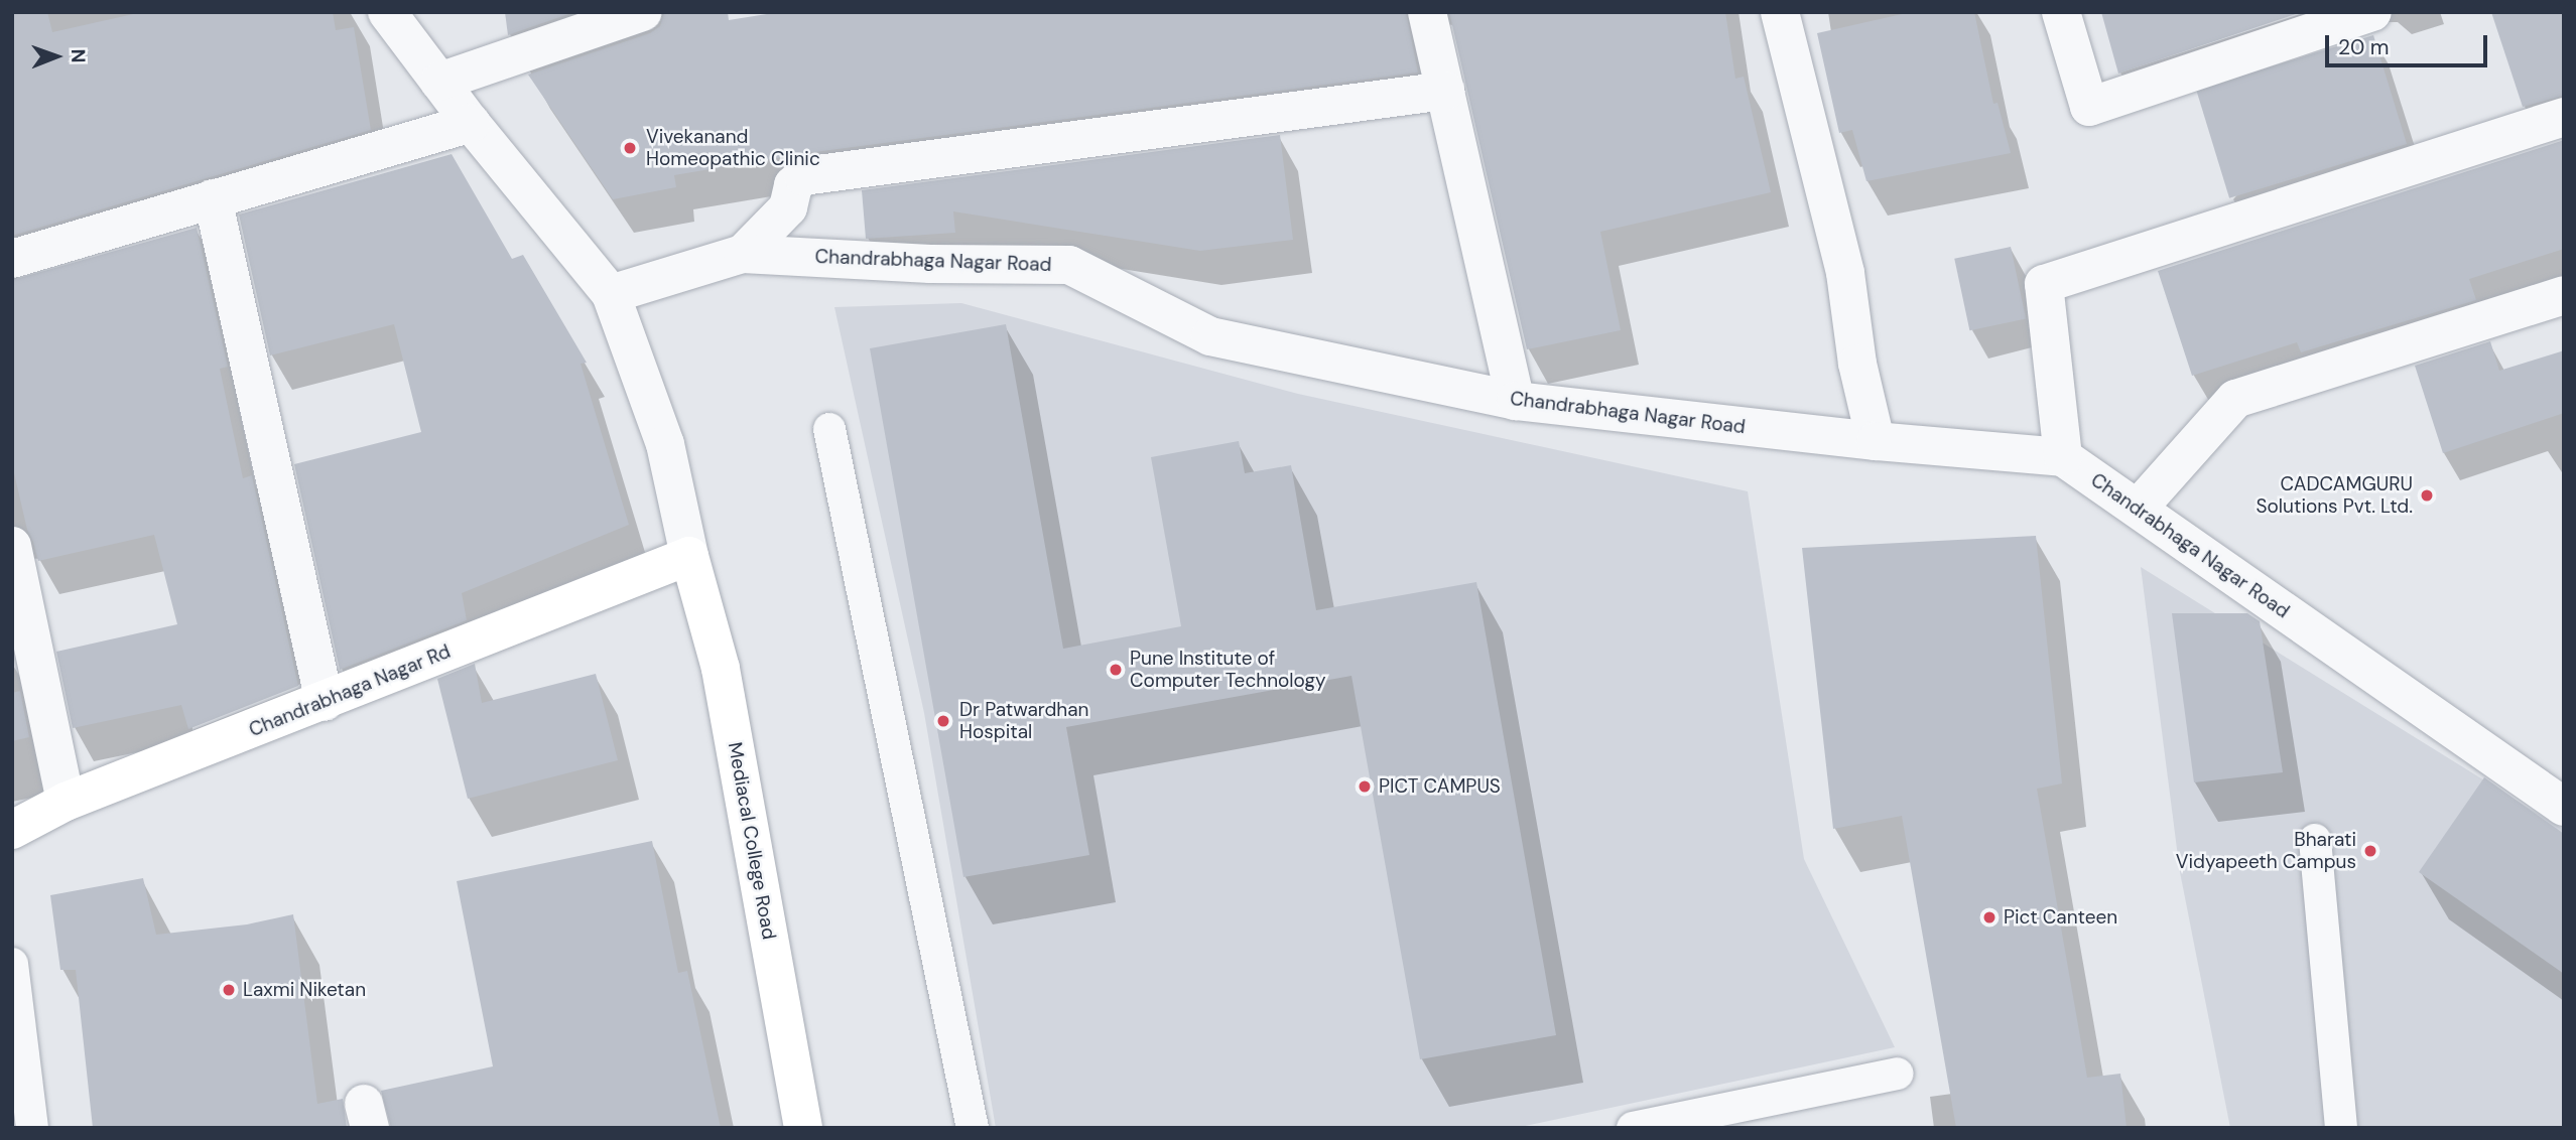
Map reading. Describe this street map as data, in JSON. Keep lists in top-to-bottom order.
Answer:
{
  "streets": {
    "street": ["Chandrabhaga Nagar Road", "Chandrabhaga Nagar Rd", "Mediacal College Road"]
  },
  "crossings": [
    ["Chandrabhaga Nagar Rd", "Mediacal College Road"]
  ],
  "places": [
    "Vivekanand Homeopathic Clinic",
    "CADCAMGURU Solutions Pvt. Ltd.",
    "Pune Institute of Computer Technology",
    "Dr Patwardhan Hospital",
    "PICT CAMPUS",
    "Bharati Vidyapeeth Campus",
    "Pict Canteen",
    "Laxmi Niketan"
  ],
  "scale_bar": "20 m",
  "north": "right"
}
